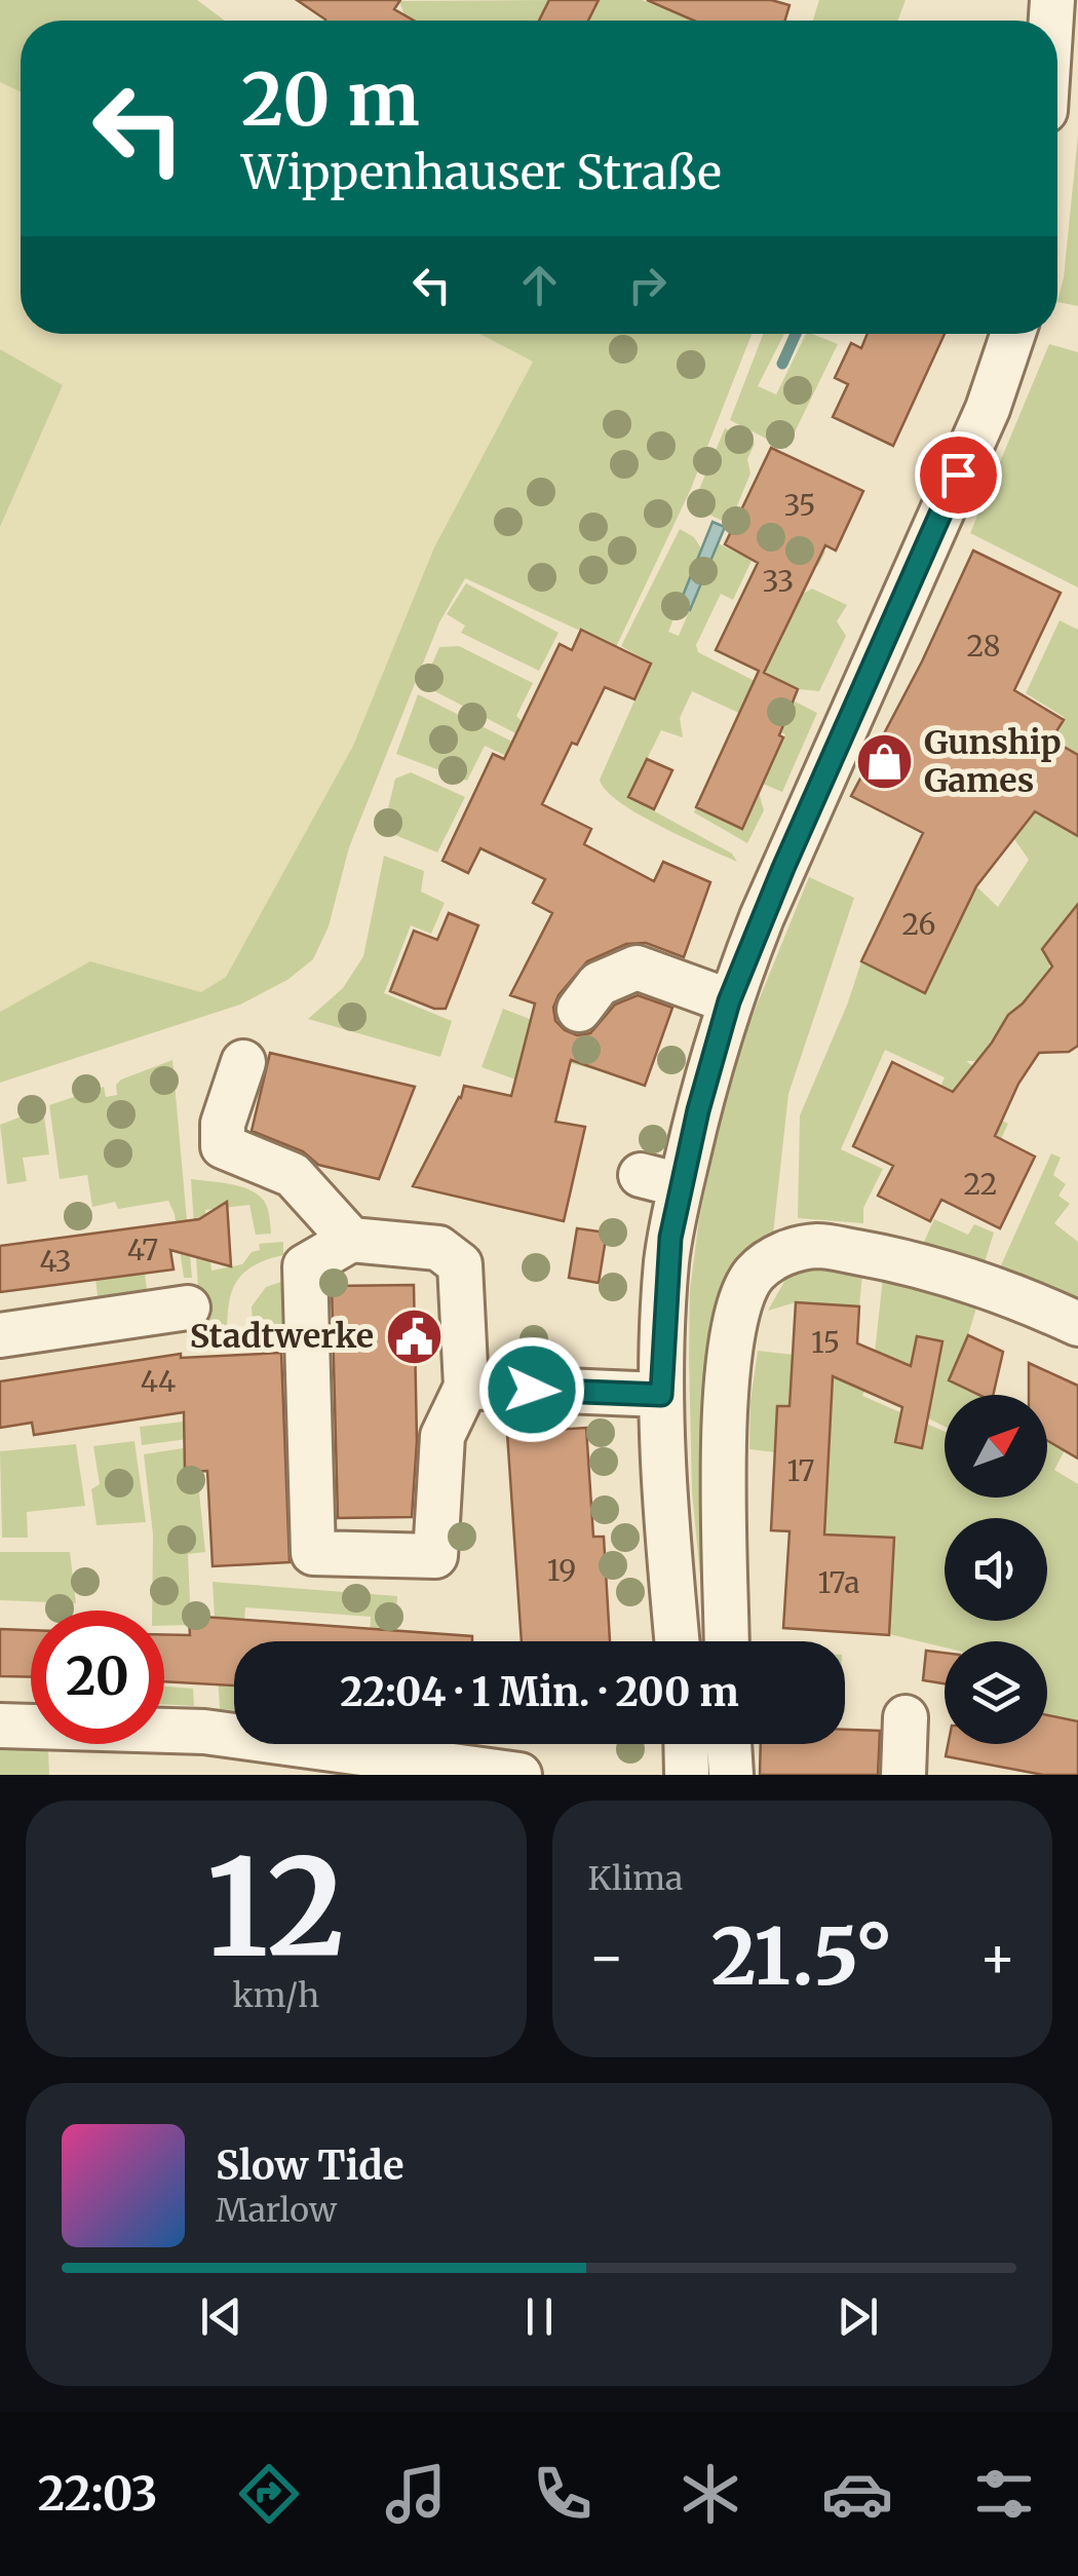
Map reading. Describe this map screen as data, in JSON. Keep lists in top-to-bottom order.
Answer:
{
  "places": {
    "shop": ["Gunship Games"],
    "public building": ["Stadtwerke"]
  },
  "house_numbers": [
    "35",
    "33",
    "28",
    "26",
    "22",
    "47",
    "43",
    "15",
    "44",
    "17",
    "19",
    "17a"
  ],
  "north": "top right",
  "page": {
    "turn": ["20 m", "Wippenhauser Straße"],
    "limit": "20",
    "trip": "22:04 · 1 Min. · 200 m",
    "tile": [
      ["12", "km/h"],
      "Klima"
    ],
    "heat": ["−", "21.5°", "+"],
    "song": ["Slow Tide", "Marlow"],
    "tabs": "22:03"
  }
}
